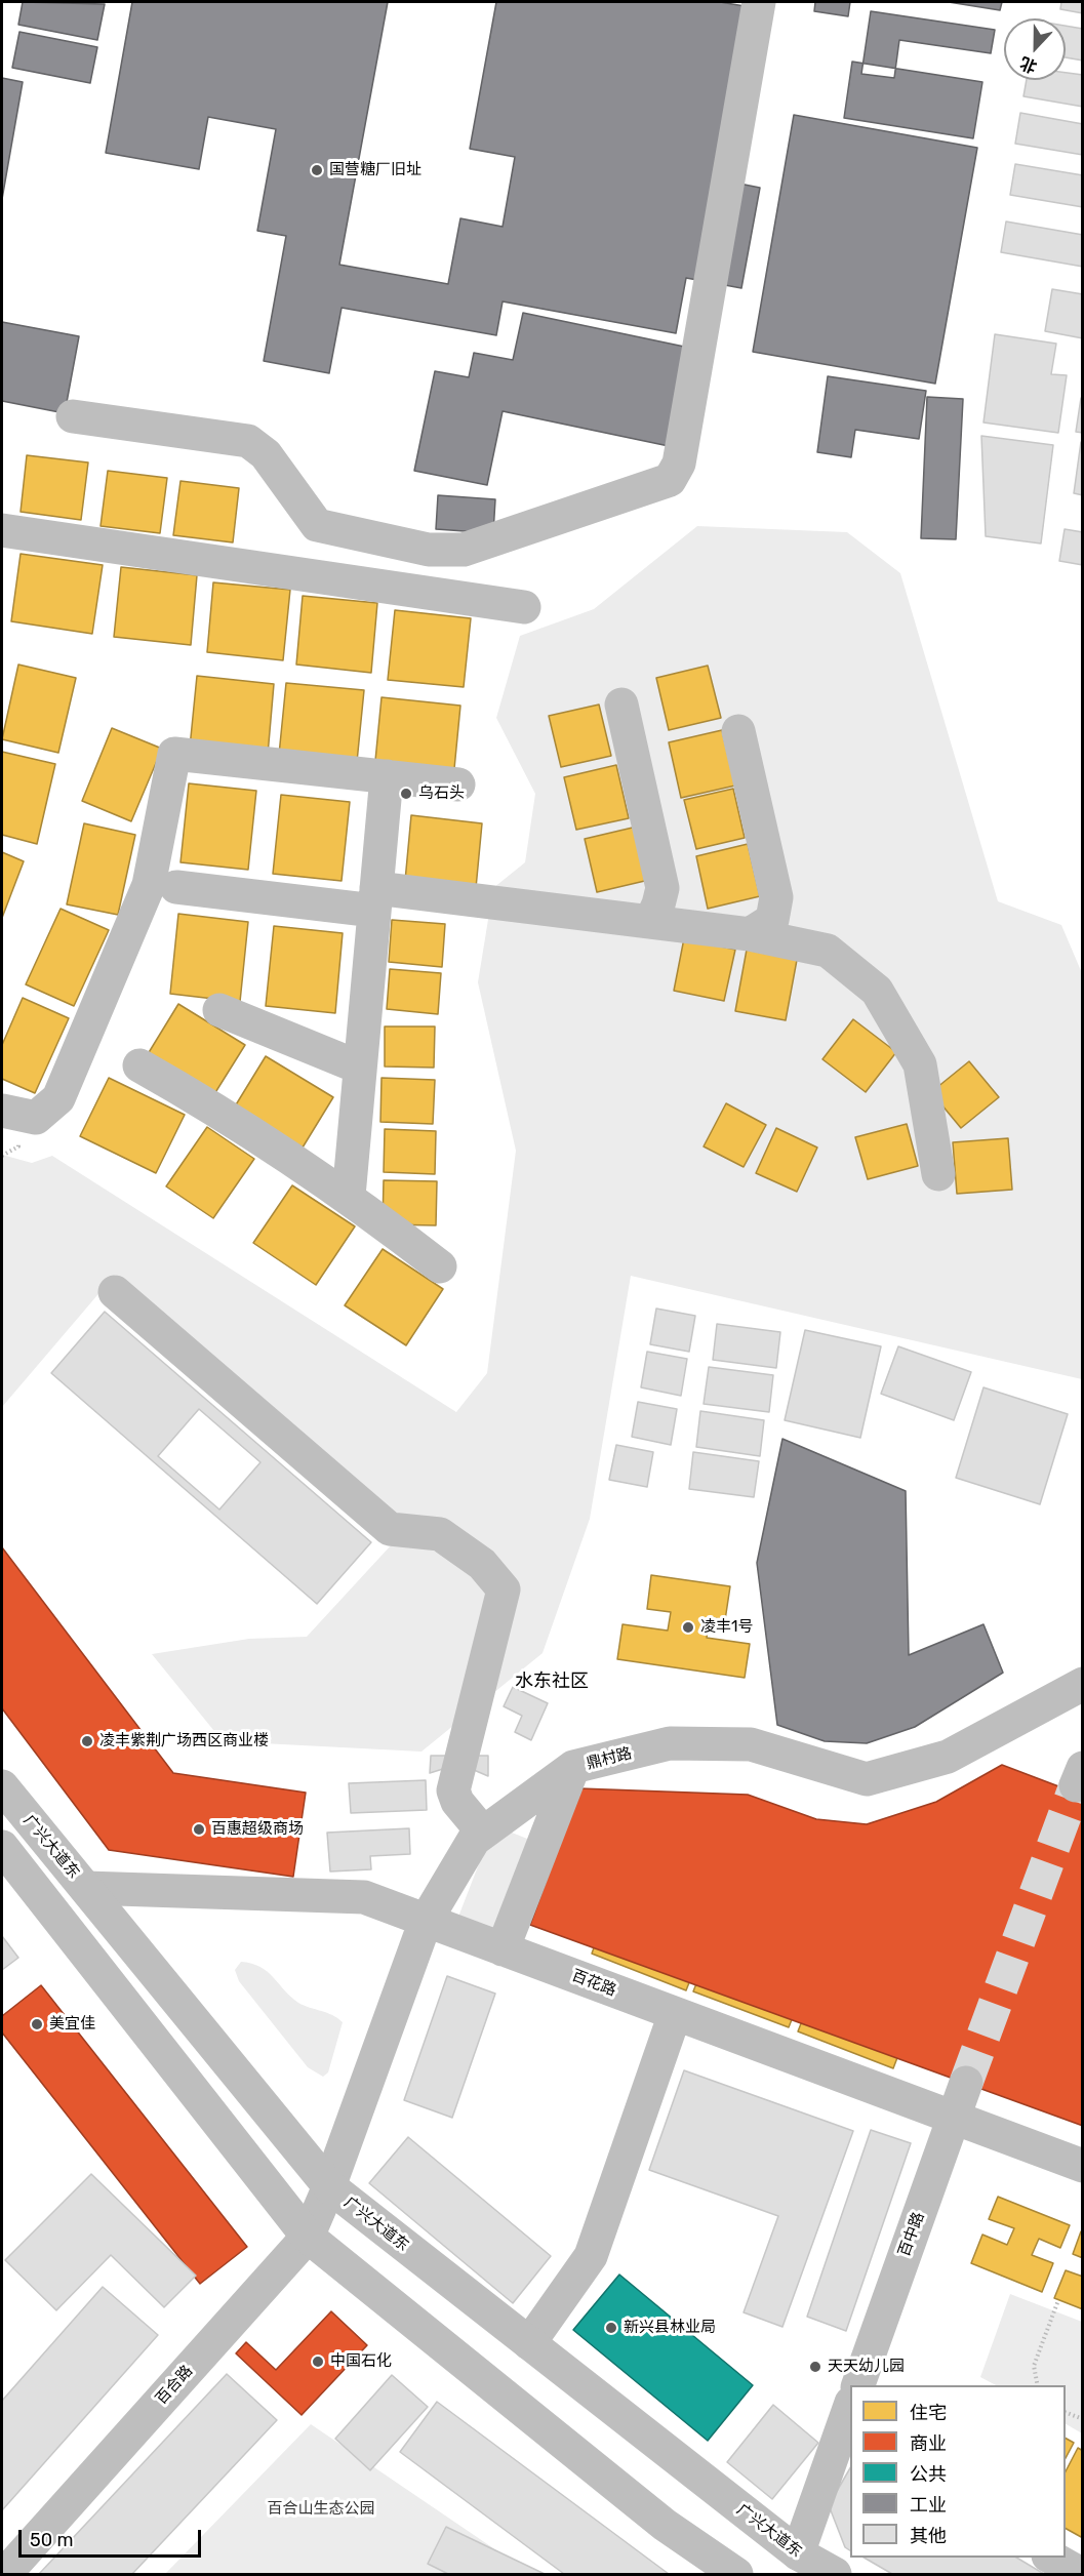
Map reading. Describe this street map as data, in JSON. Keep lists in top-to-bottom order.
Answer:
{
  "streets": {
    "main road": [
      "鼎村路",
      "广兴大道东",
      "百花路",
      "百中路",
      "百合路"
    ]
  },
  "crossings": [
    ["鼎村路", "广兴大道东"],
    ["鼎村路", "百花路"],
    ["鼎村路", "百合路"],
    ["广兴大道东", "百花路"],
    ["广兴大道东", "百合路"],
    ["百花路", "百中路"]
  ],
  "districts": ["水东社区"],
  "parks": ["百合山生态公园"],
  "places": [
    "国营糖厂旧址",
    "乌石头",
    "凌丰1号",
    "凌丰紫荆广场西区商业楼",
    "百惠超级商场",
    "美宜佳",
    "新兴县林业局",
    "中国石化",
    "天天幼儿园"
  ],
  "legend": [
    "住宅",
    "商业",
    "公共",
    "工业",
    "其他"
  ],
  "scale_bar": "50 m",
  "north": "bottom"
}
